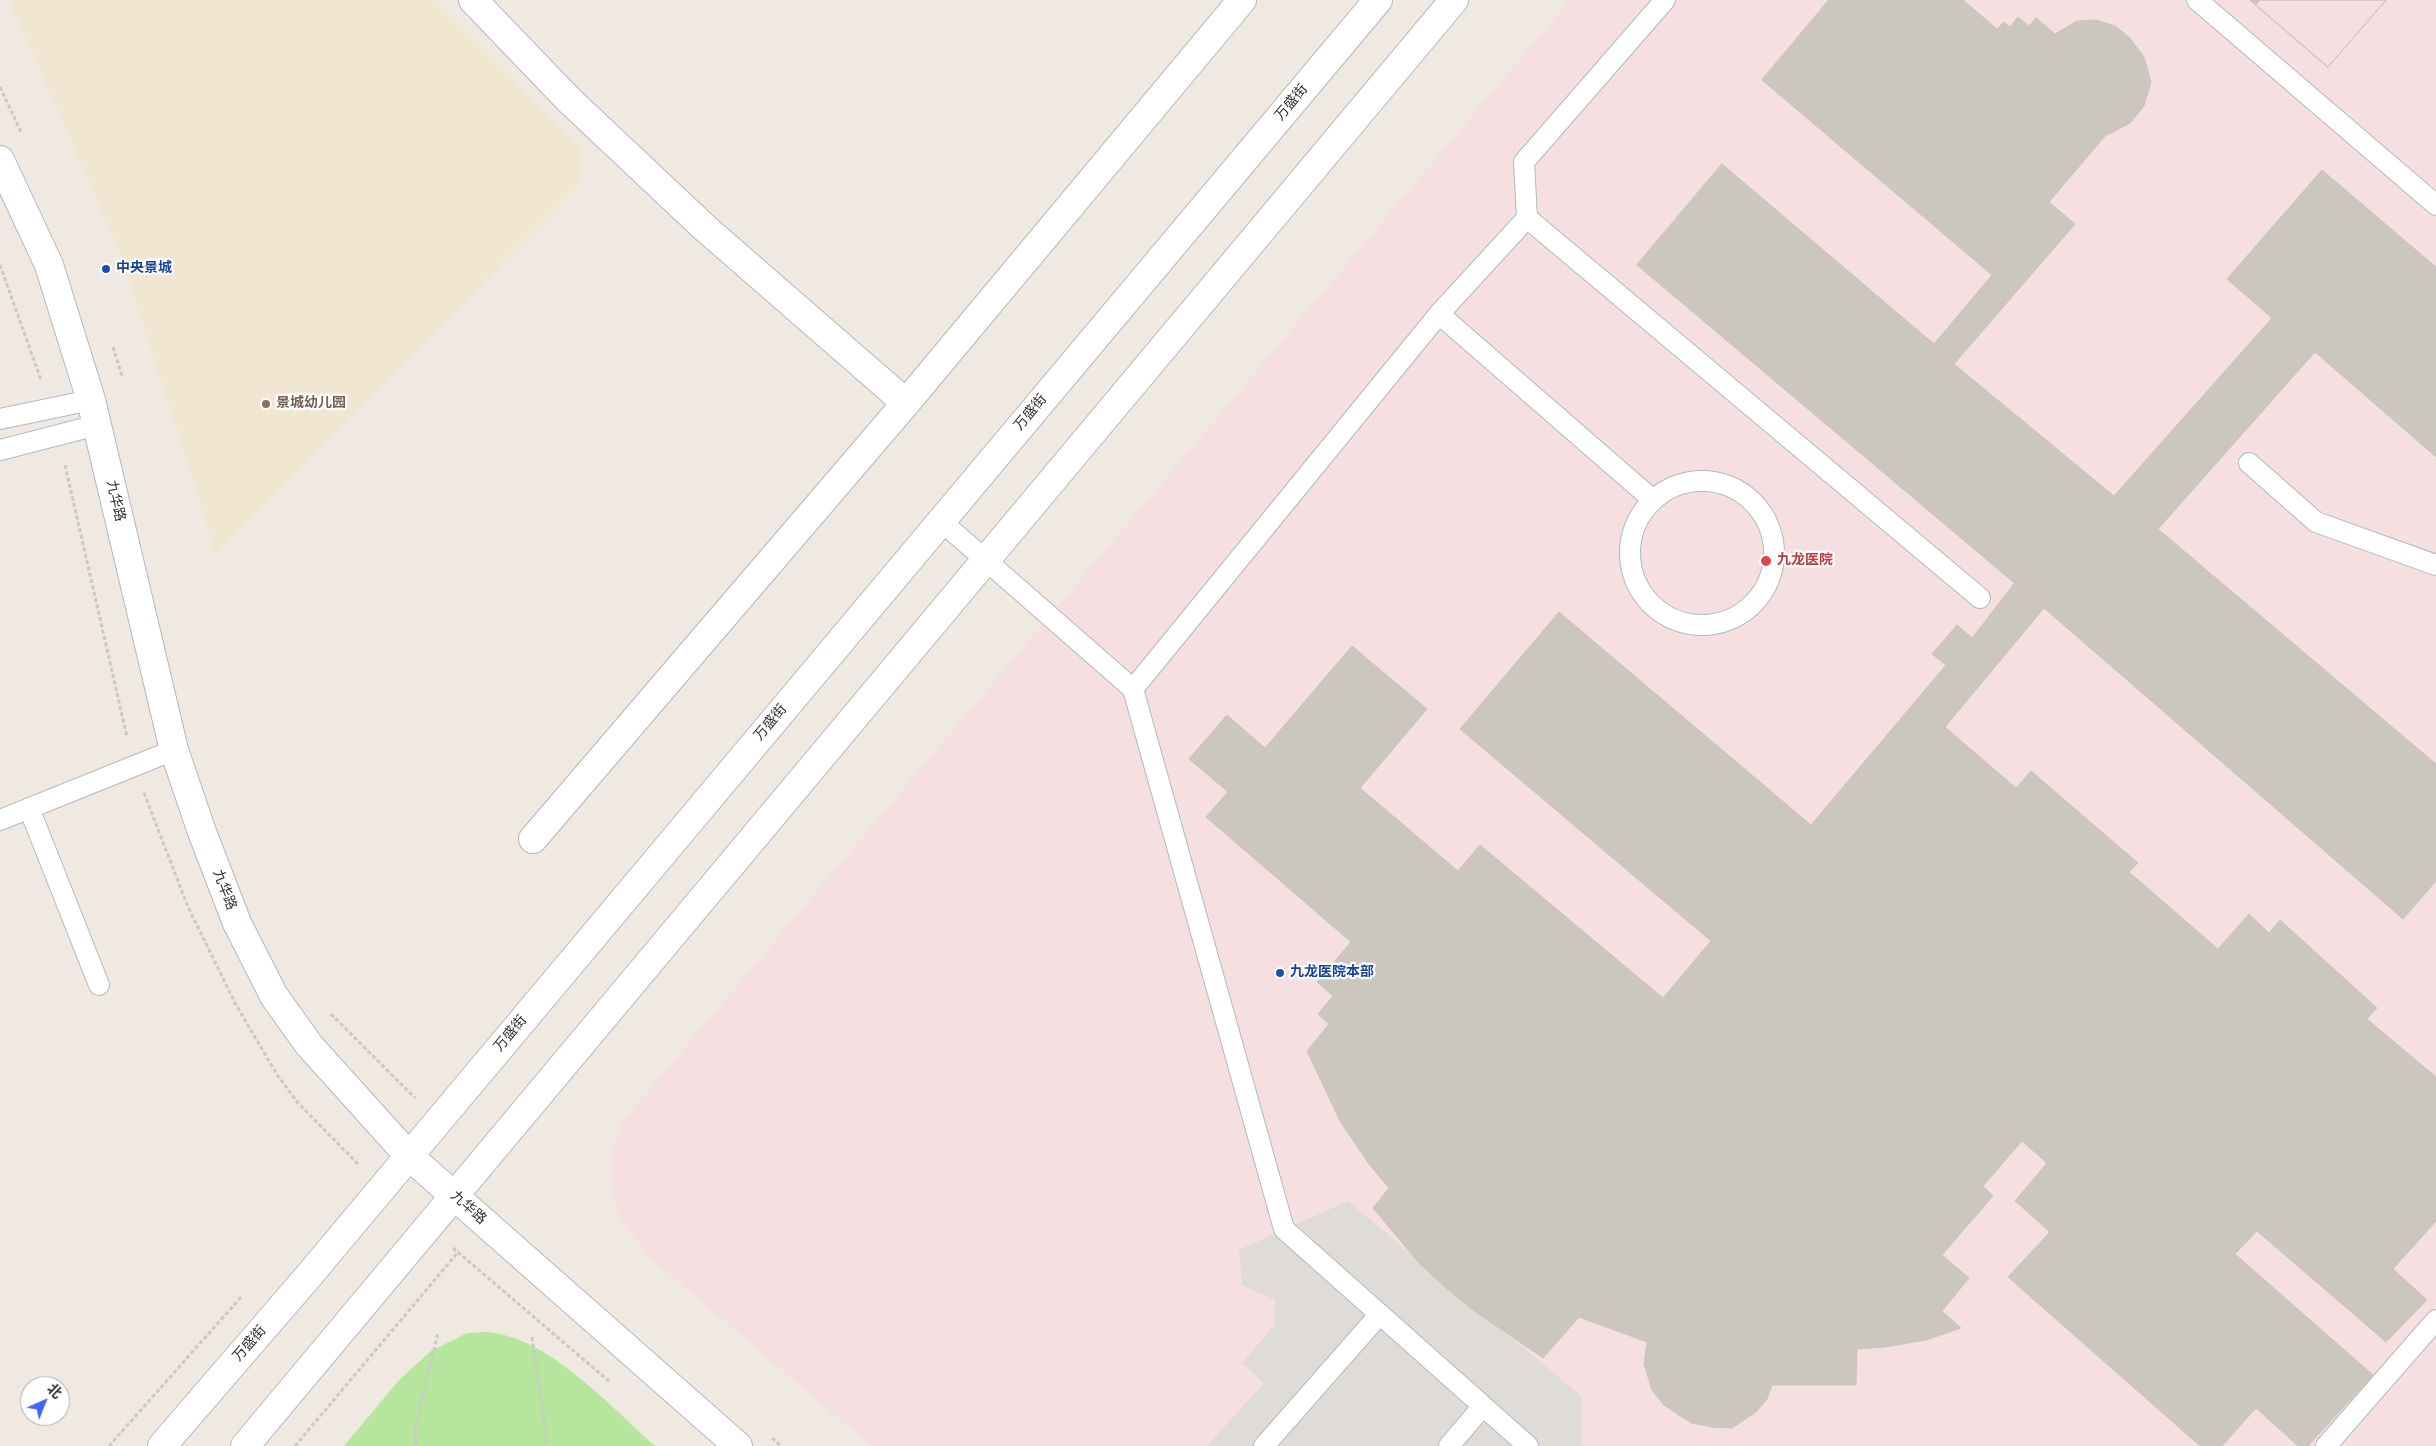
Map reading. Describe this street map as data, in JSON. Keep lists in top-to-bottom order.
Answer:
{
  "streets": {
    "main road": ["万盛街", "九华路"]
  },
  "crossings": [
    ["万盛街", "九华路"]
  ],
  "places": [
    "中央景城",
    "景城幼儿园",
    "九龙医院",
    "九龙医院本部"
  ],
  "north": "top right"
}
